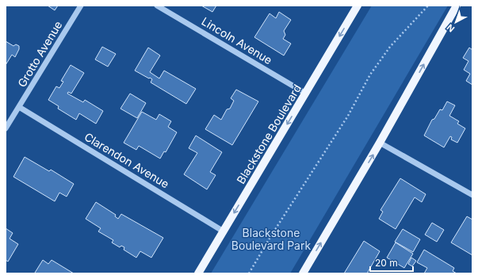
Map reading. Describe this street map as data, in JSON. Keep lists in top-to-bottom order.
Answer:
{
  "streets": {
    "main road": ["Blackstone Boulevard"],
    "street": ["Lincoln Avenue", "Grotto Avenue", "Clarendon Avenue"]
  },
  "crossings": [
    ["Lincoln Avenue", "Blackstone Boulevard"],
    ["Grotto Avenue", "Clarendon Avenue"],
    ["Blackstone Boulevard", "Clarendon Avenue"]
  ],
  "one_way": ["Blackstone Boulevard"],
  "parks": ["Blackstone Boulevard Park"],
  "scale_bar": "20 m",
  "north": "bottom left"
}
